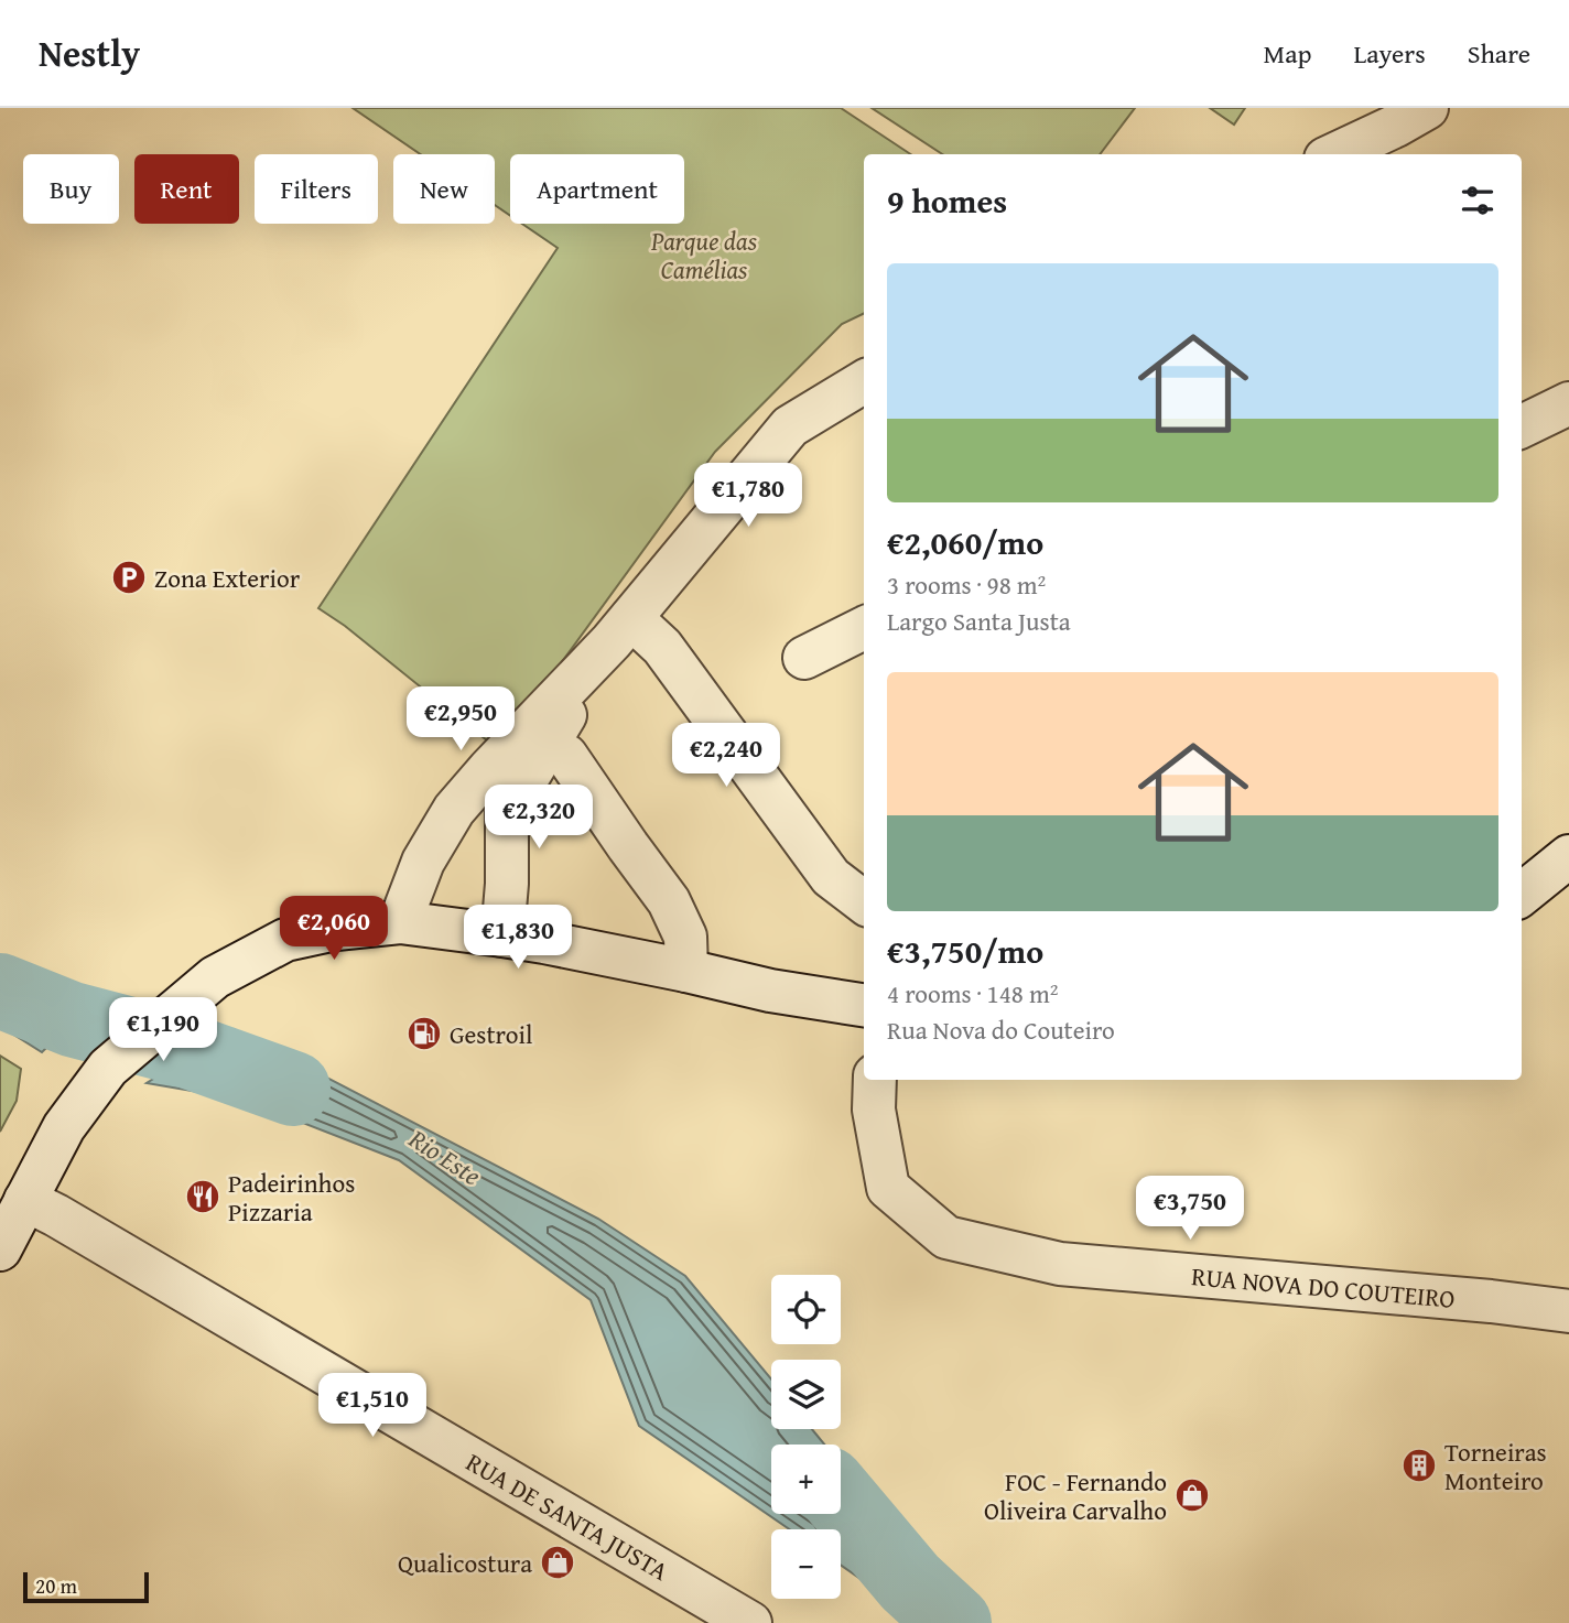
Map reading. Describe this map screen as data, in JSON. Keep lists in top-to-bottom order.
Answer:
{
  "streets": {
    "street": ["RUA NOVA DO COUTEIRO", "RUA DE SANTA JUSTA"]
  },
  "water": ["Rio Este"],
  "parks": ["Parque das Camélias"],
  "places": {
    "parking": ["Zona Exterior"],
    "fuel station": ["Gestroil"],
    "restaurant": ["Padeirinhos Pizzaria"],
    "building": ["Torneiras Monteiro"],
    "shop": ["FOC - Fernando Oliveira Carvalho", "Qualicostura"]
  },
  "scale_bar": "20 m",
  "page": {
    "header": "Nestly",
    "nav": ["Map", "Layers", "Share"],
    "chip": [
      "Buy",
      "Rent",
      "Filters",
      "New",
      "Apartment"
    ],
    "heading": "9 homes",
    "list": [
      {
        "name": "€2,060/mo",
        "note": "3 rooms · 98 m² · Largo Santa Justa"
      },
      {
        "name": "€3,750/mo",
        "note": "4 rooms · 148 m² · Rua Nova do Couteiro"
      }
    ],
    "price": [
      "€1,780",
      "€2,950",
      "€2,240",
      "€2,320",
      "€2,060",
      "€1,830",
      "€1,190",
      "€3,750",
      "€1,510"
    ],
    "map_buttons": ["+", "−"],
    "scale": "20 m"
  }
}
